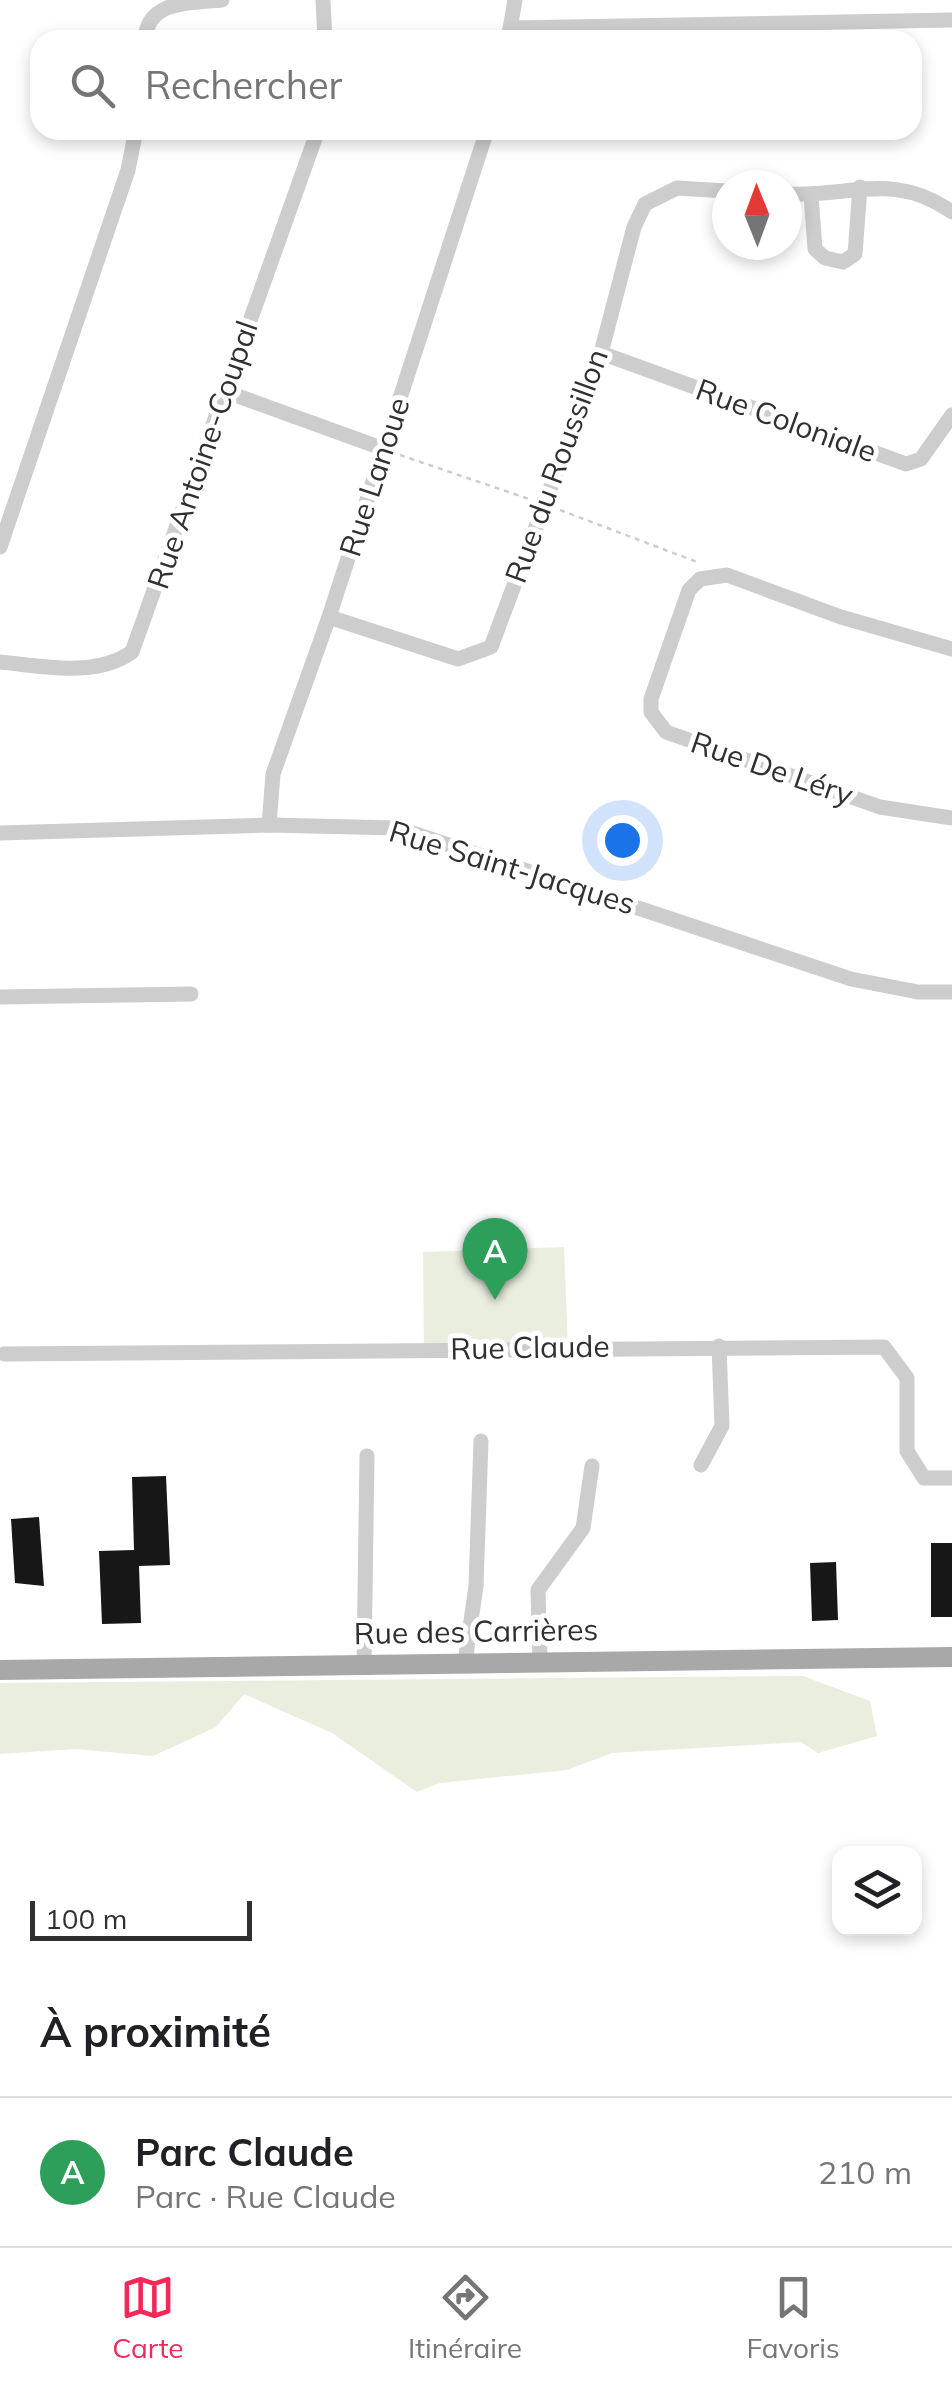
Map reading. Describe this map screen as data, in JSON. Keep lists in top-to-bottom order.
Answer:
{
  "streets": {
    "main road": ["Rue des Carrières"],
    "street": [
      "Rue Coloniale",
      "Rue Antoine-Coupal",
      "Rue du Roussillon",
      "Rue Lanoue",
      "Rue De Léry",
      "Rue Saint-Jacques",
      "Rue Claude"
    ]
  },
  "crossings": [
    ["Rue Coloniale", "Rue du Roussillon"],
    ["Rue du Roussillon", "Rue Lanoue"],
    ["Rue Lanoue", "Rue Saint-Jacques"]
  ],
  "scale_bar": "100 m",
  "north": "top",
  "page": {
    "search": "Rechercher",
    "pins": "A",
    "scale": "100 m",
    "heading": "À proximité",
    "list": [
      {
        "mark": "A",
        "name": "Parc Claude",
        "note": "Parc · Rue Claude",
        "value": "210 m"
      }
    ],
    "nav": ["Carte", "Itinéraire", "Favoris"]
  }
}
